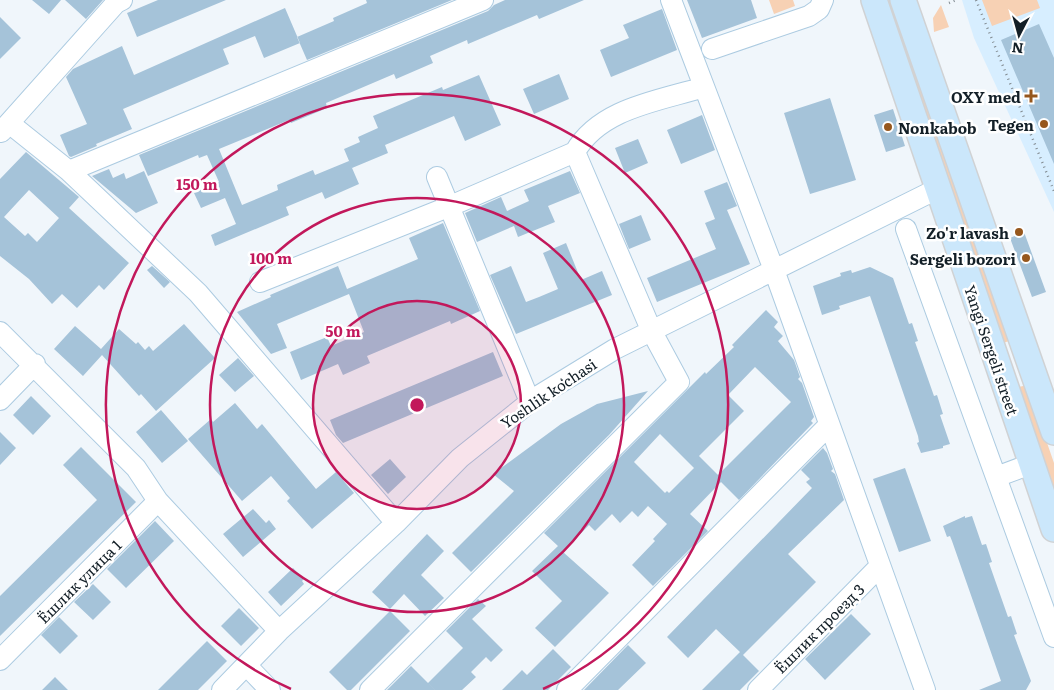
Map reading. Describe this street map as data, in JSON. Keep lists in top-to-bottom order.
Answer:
{
  "streets": {
    "main road": ["Yangi Sergeli street"],
    "street": ["Yoshlik koʻchasi", "Ёшлик улица 1", "Ёшлик проезд 3"]
  },
  "crossings": [
    ["Yangi Sergeli street", "Yoshlik koʻchasi"]
  ],
  "places": {
    "health": ["OXY med"],
    "other": [
      "Tegen",
      "Nonkabob",
      "Zo'r lavash",
      "Sergeli bozori"
    ]
  },
  "north": "bottom",
  "rings": ["150 m", "100 m", "50 m"]
}
